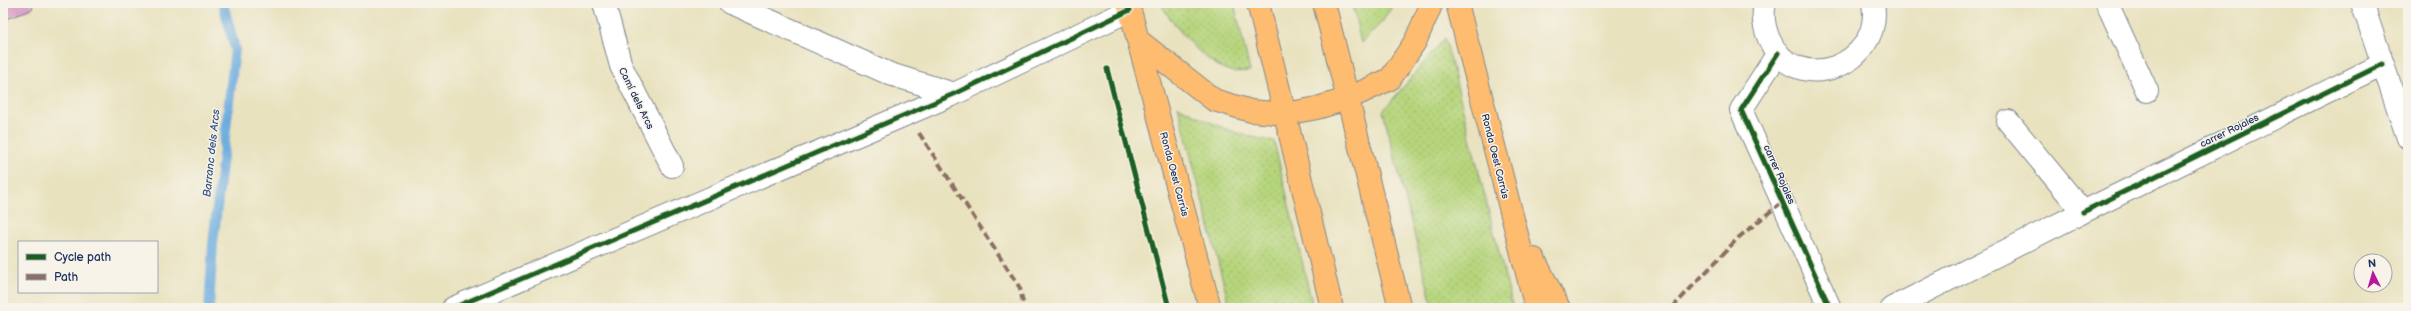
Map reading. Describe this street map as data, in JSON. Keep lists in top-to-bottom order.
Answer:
{
  "streets": {
    "main road": ["Ronda Oest Carrús"],
    "street": ["Camí dels Arcs", "carrer Rojales"]
  },
  "water": ["Barranc dels Arcs"],
  "legend": ["Cycle path", "Path"],
  "north": "top"
}
